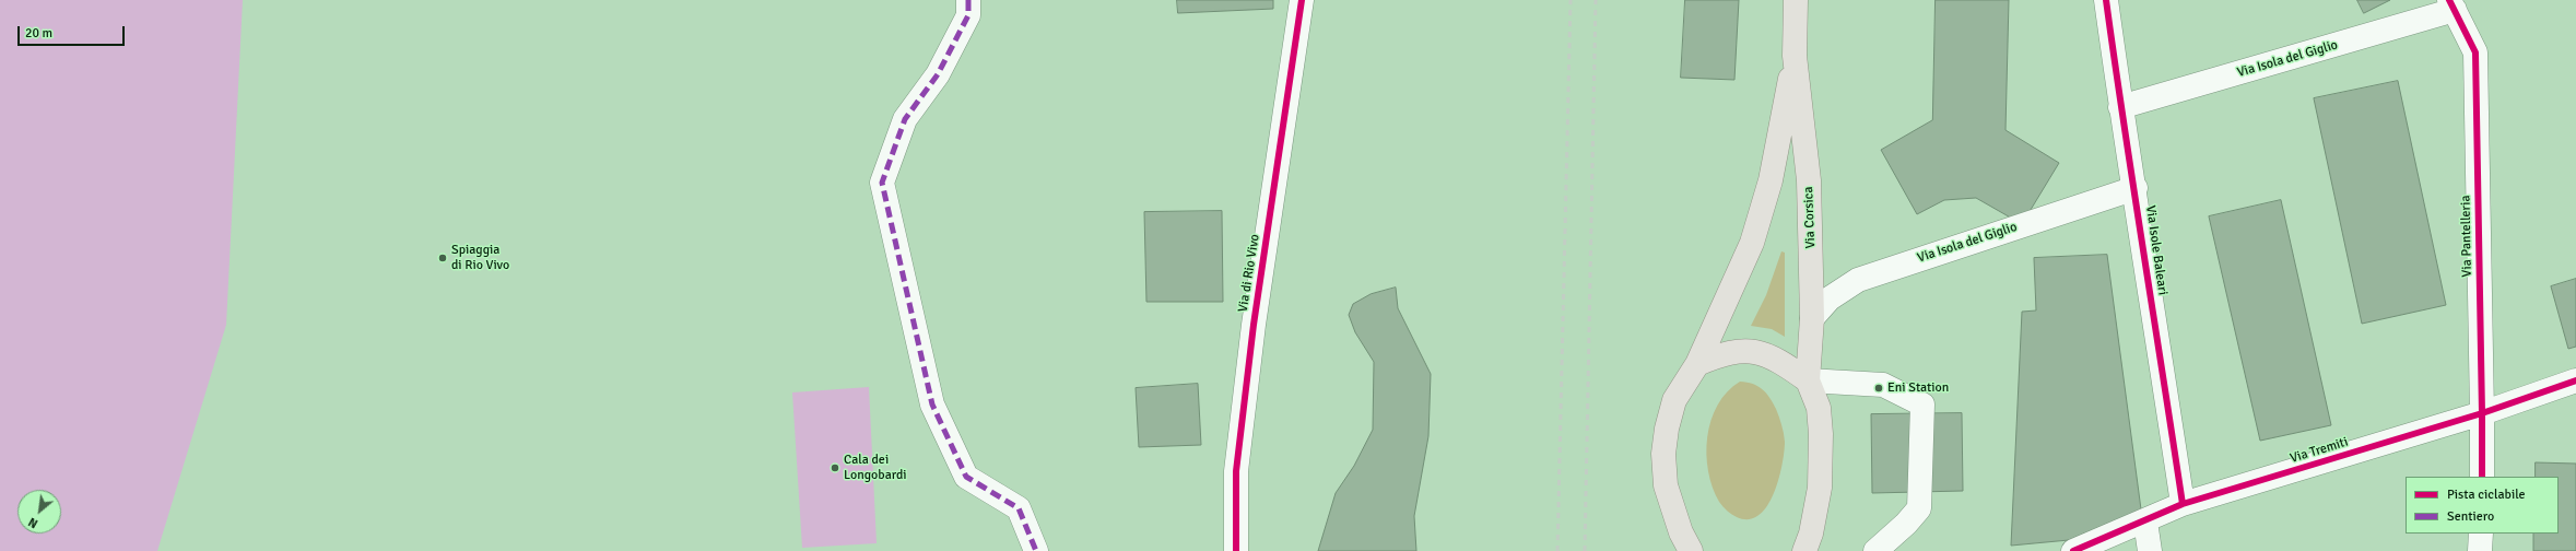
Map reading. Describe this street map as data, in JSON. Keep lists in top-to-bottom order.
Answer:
{
  "streets": {
    "main road": ["Via Corsica"],
    "street": [
      "Via Isola del Giglio",
      "Via Pantelleria",
      "Via Isole Baleari",
      "Via di Rio Vivo",
      "Via Tremiti"
    ]
  },
  "crossings": [
    ["Via Isola del Giglio", "Via Corsica"],
    ["Via Isola del Giglio", "Via Pantelleria"],
    ["Via Isola del Giglio", "Via Isole Baleari"],
    ["Via Pantelleria", "Via Tremiti"],
    ["Via Isole Baleari", "Via Tremiti"]
  ],
  "places": ["Spiaggia di Rio Vivo", "Eni Station", "Cala dei Longobardi"],
  "legend": ["Pista ciclabile", "Sentiero"],
  "scale_bar": "20 m",
  "north": "bottom left"
}
